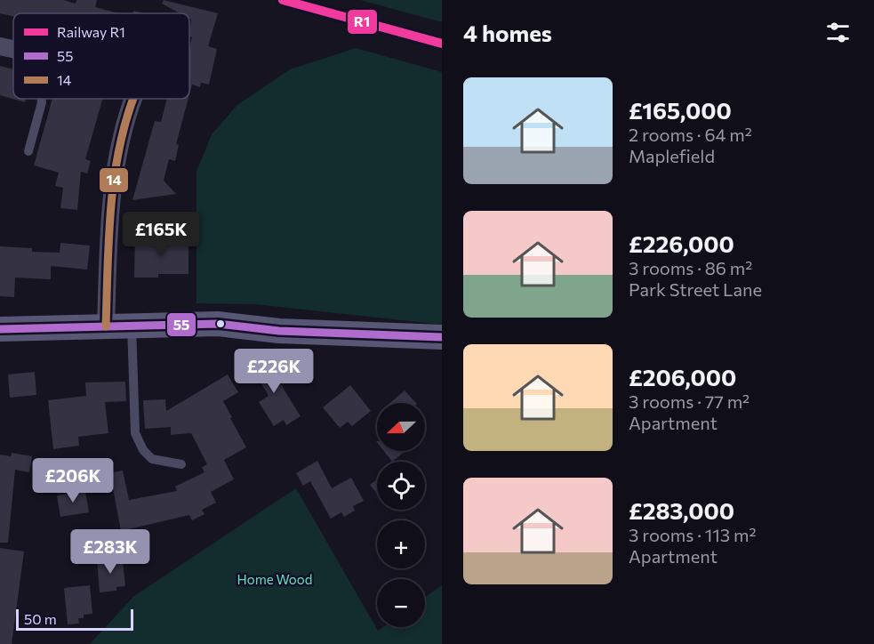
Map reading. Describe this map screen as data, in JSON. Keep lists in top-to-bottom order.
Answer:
{
  "parks": ["Home Wood"],
  "lines": ["rail line R1", "transit line 14", "transit line 55"],
  "legend": ["Railway R1", "55", "14"],
  "scale_bar": "50 m",
  "north": "left",
  "page": {
    "heading": "4 homes",
    "list": [
      {
        "name": "£165,000",
        "note": "2 rooms · 64 m² · Maplefield"
      },
      {
        "name": "£226,000",
        "note": "3 rooms · 86 m² · Park Street Lane"
      },
      {
        "name": "£206,000",
        "note": "3 rooms · 77 m² · Apartment"
      },
      {
        "name": "£283,000",
        "note": "3 rooms · 113 m² · Apartment"
      }
    ],
    "price": [
      "£165K",
      "£226K",
      "£206K",
      "£283K"
    ],
    "map_buttons": ["+", "−"],
    "scale": "50 m"
  }
}
